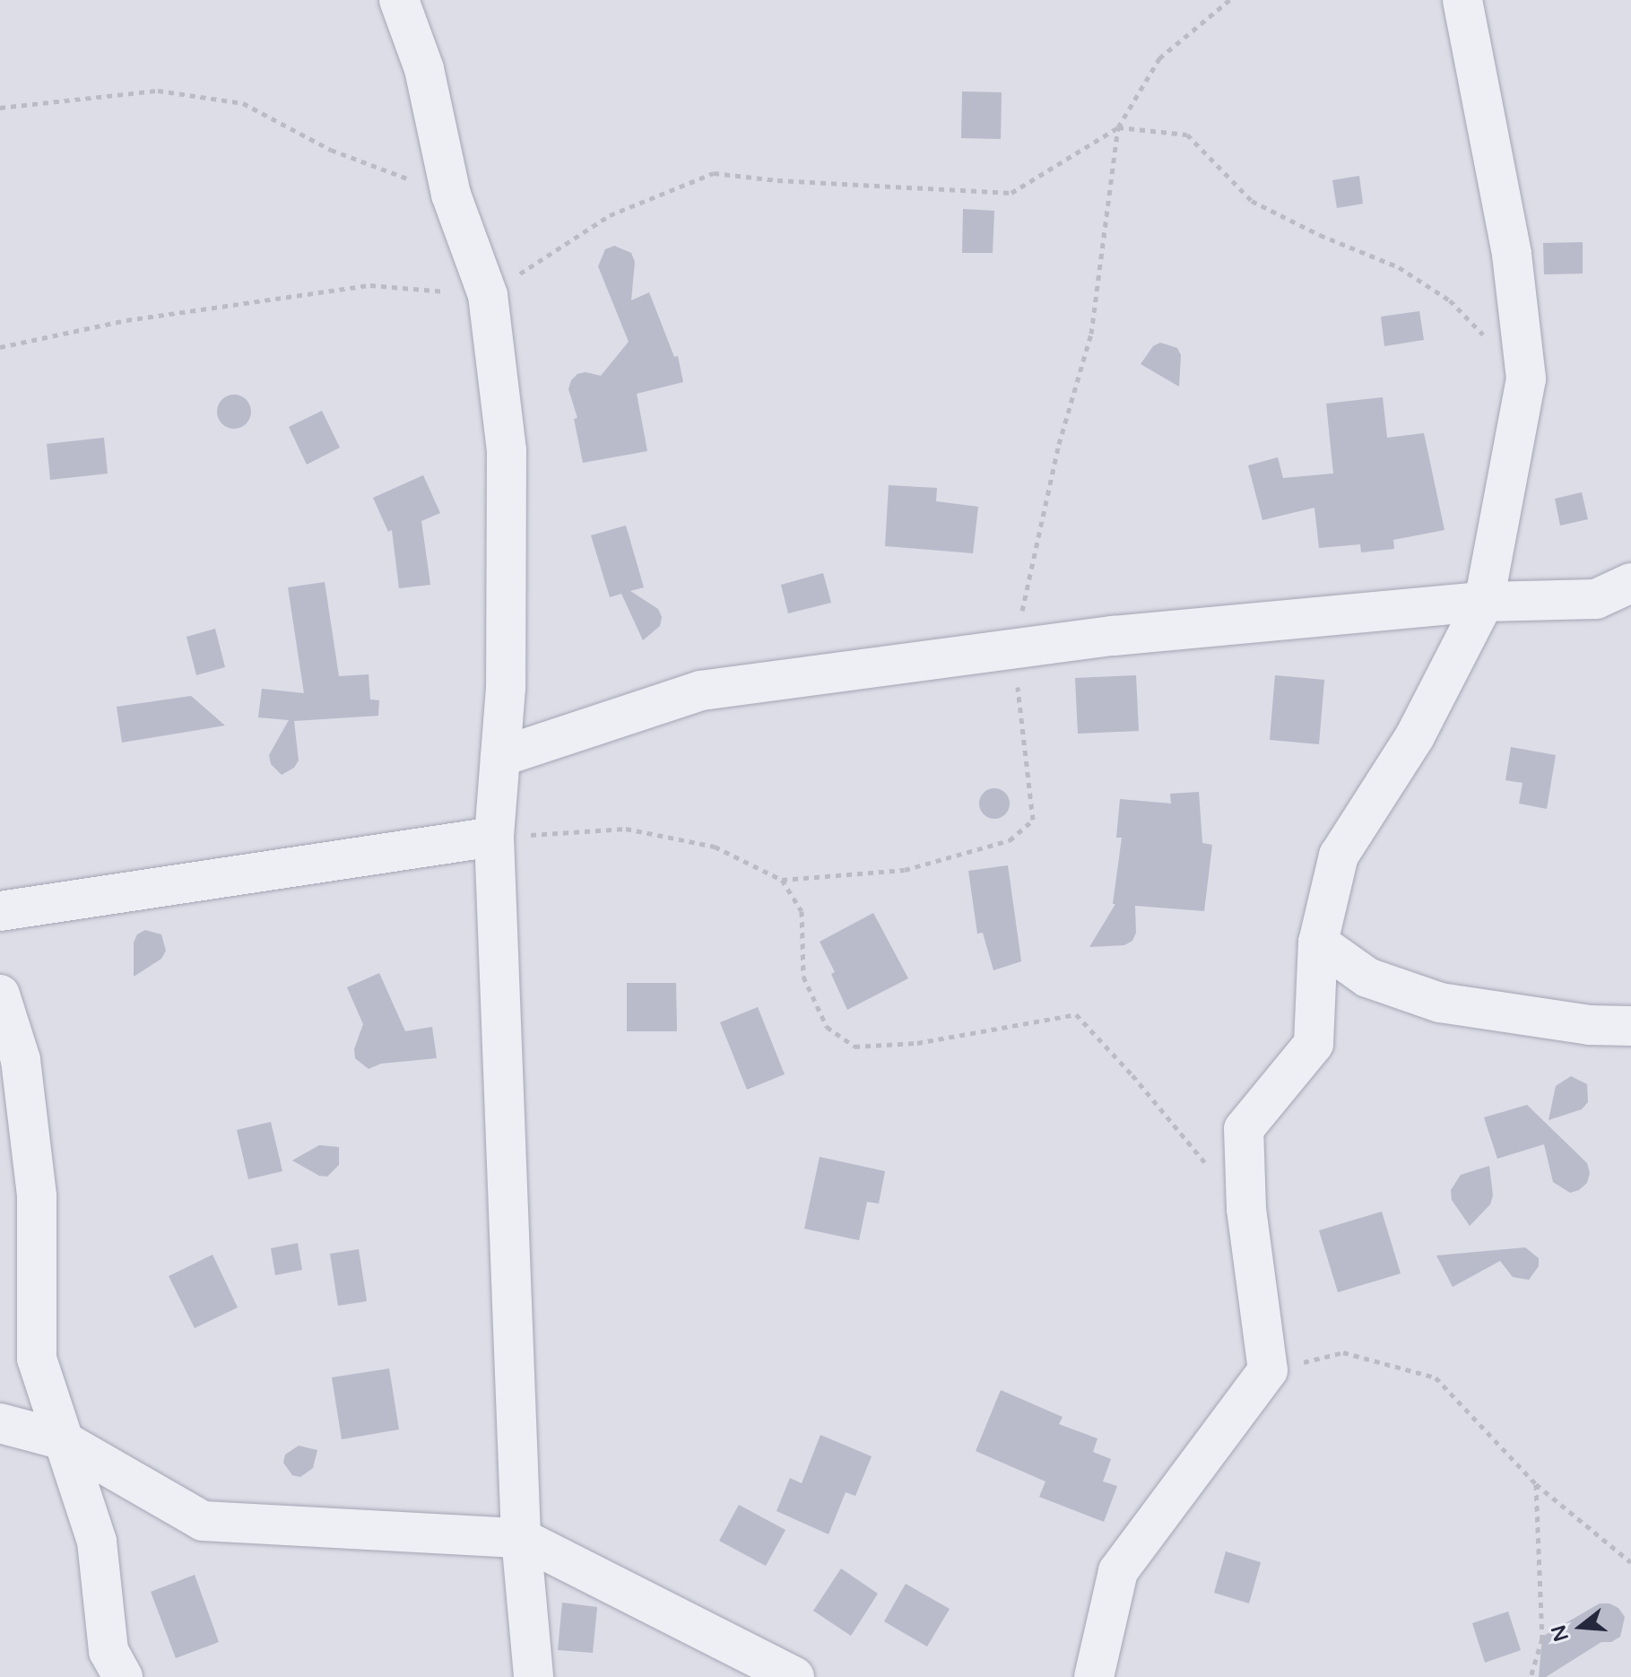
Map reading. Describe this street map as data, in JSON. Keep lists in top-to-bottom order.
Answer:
{
  "north": "left"
}
